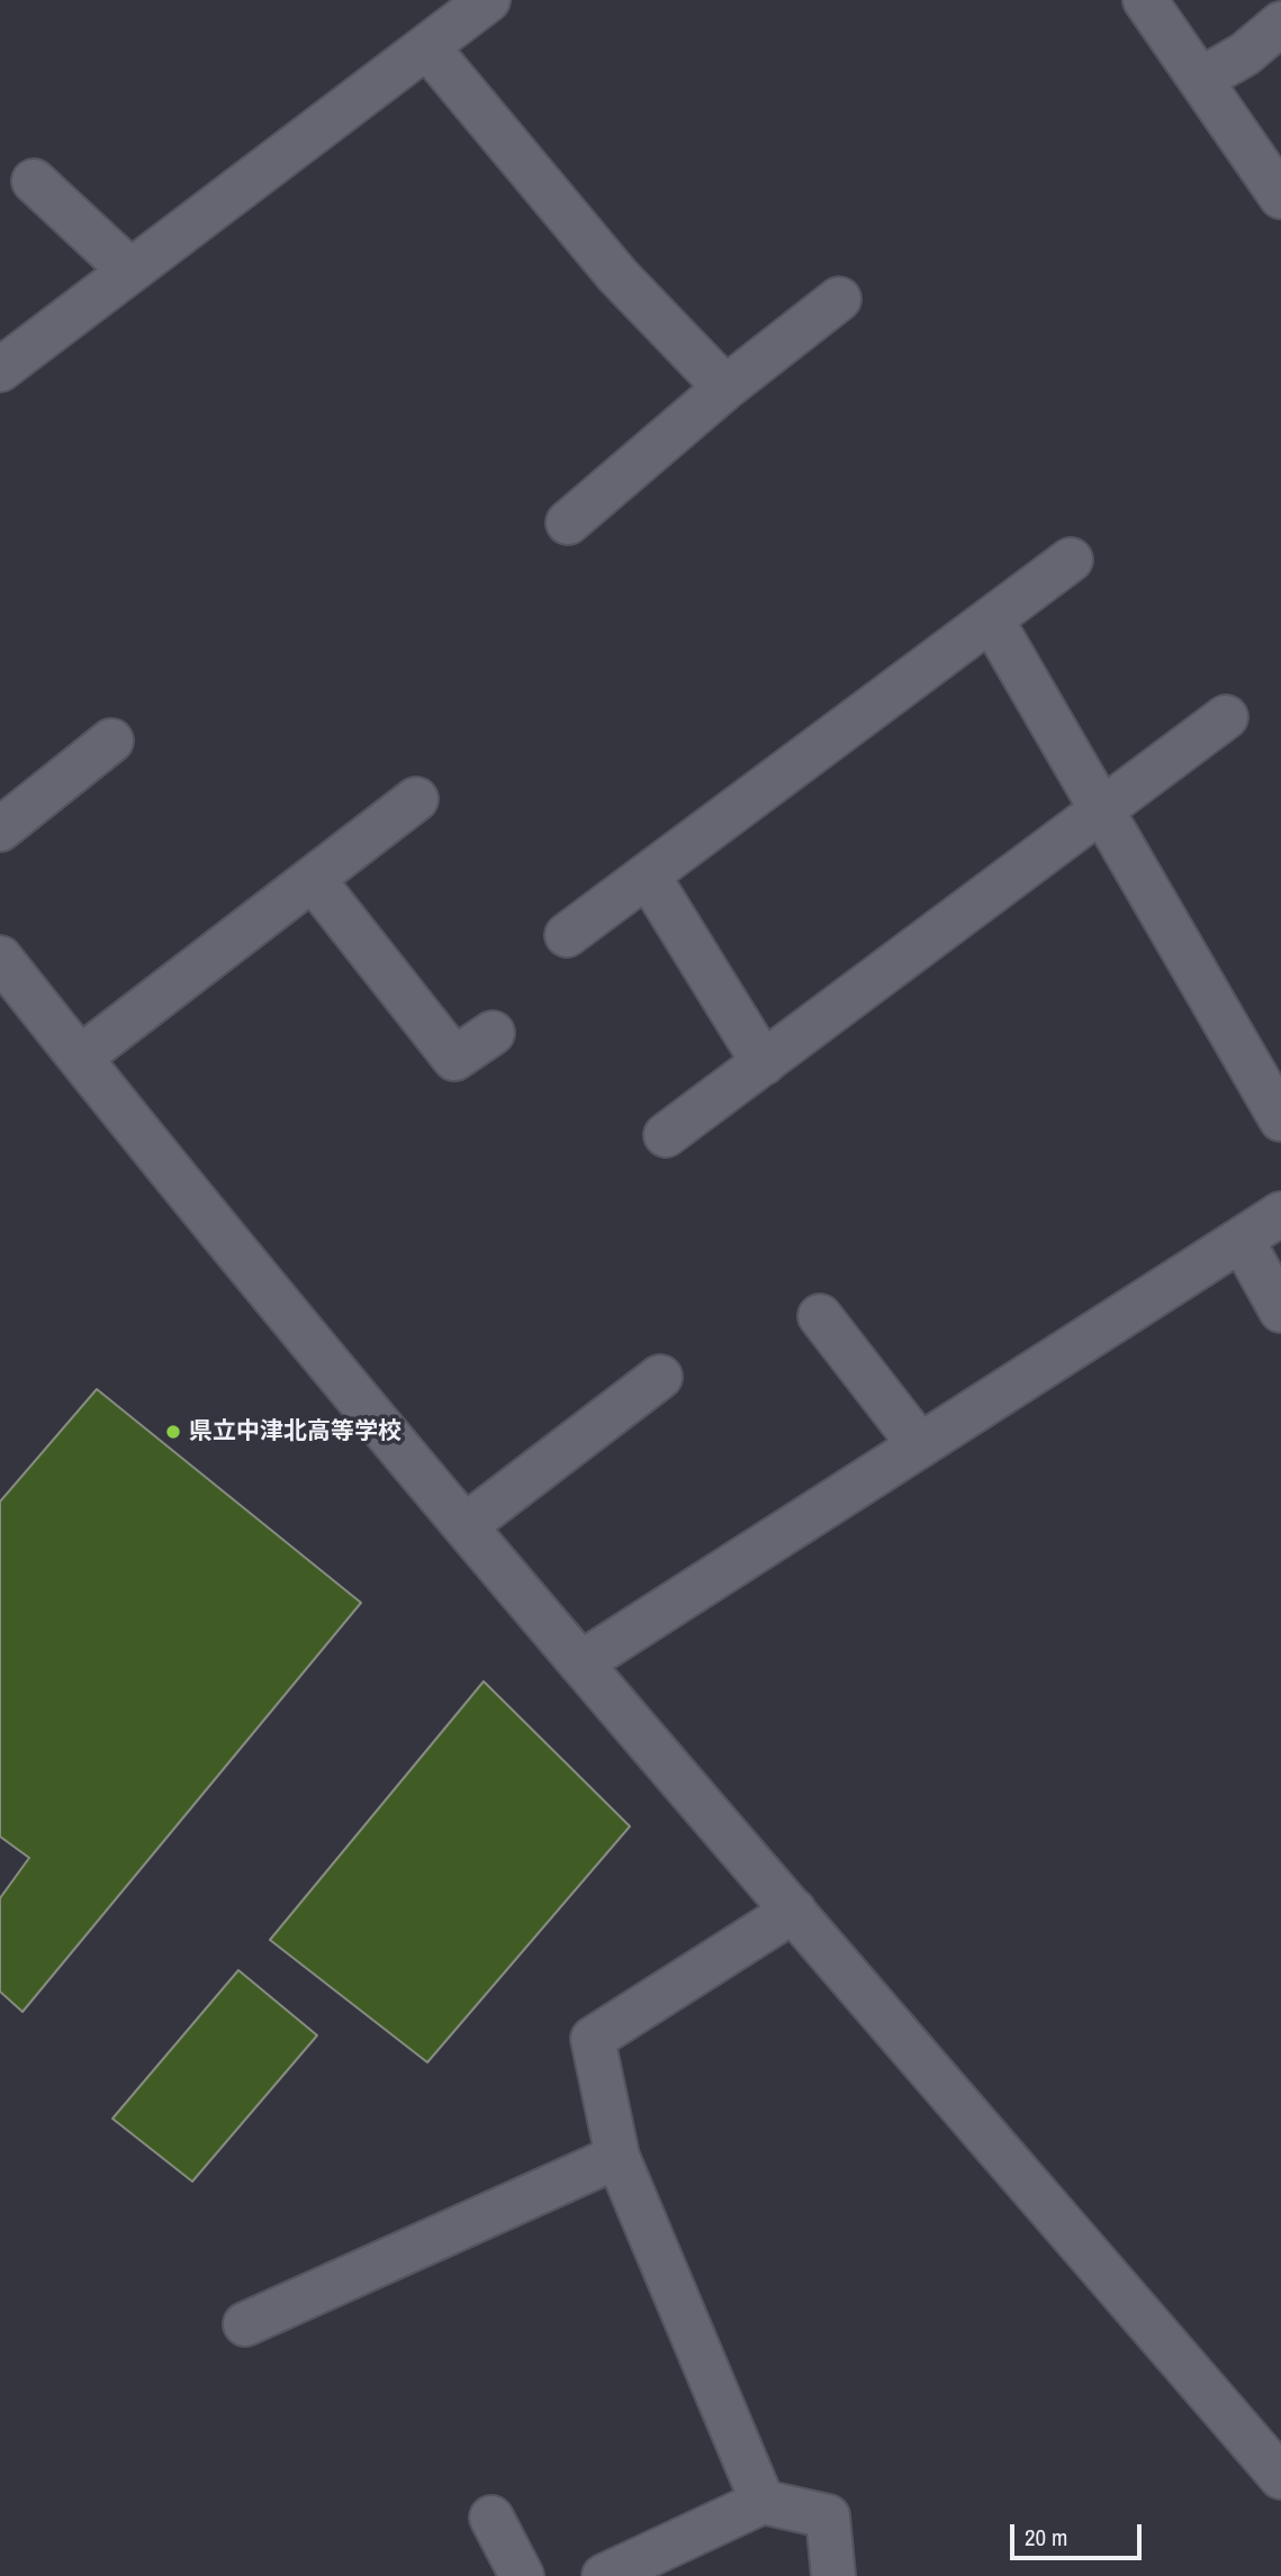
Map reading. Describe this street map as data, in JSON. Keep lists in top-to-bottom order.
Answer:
{
  "places": ["県立中津北高等学校"],
  "scale_bar": "20 m"
}
